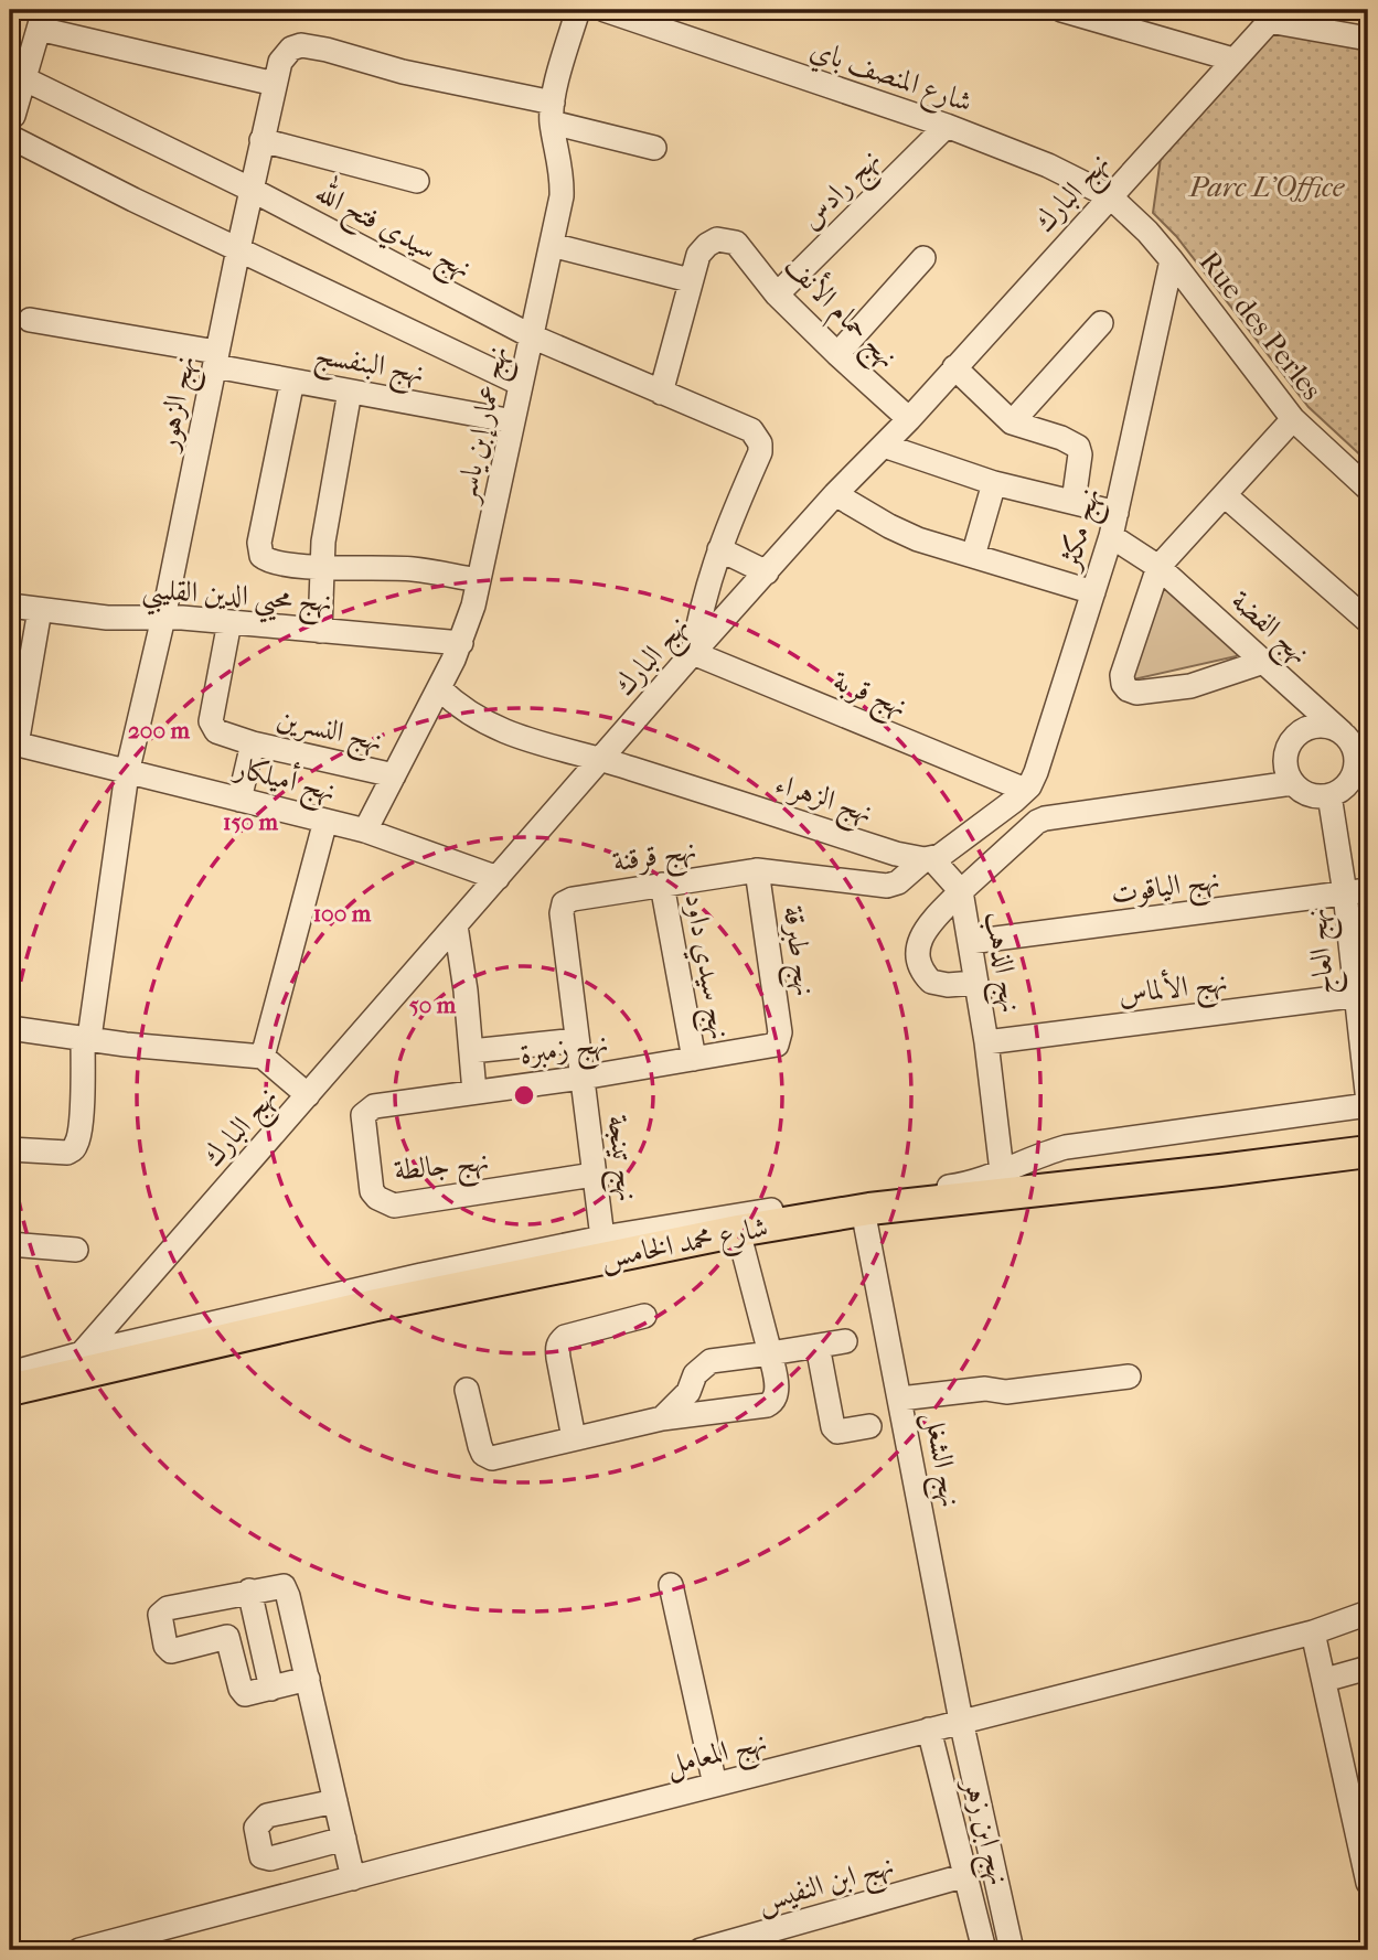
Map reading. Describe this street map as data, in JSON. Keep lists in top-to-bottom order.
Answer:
{
  "streets": {
    "main road": ["شارع محمد الخامس"],
    "street": [
      "شارع المنصف باي",
      "نهج رادس",
      "نهج البارك",
      "نهج سيدي فتح الله",
      "نهج حمام الأنف",
      "Rue des Perles",
      "نهج البنفسج",
      "نهج الزهور",
      "نهج عمار إبن ياسر",
      "نهج مكثر",
      "نهج محيي الدين القليبي",
      "نهج الفضة",
      "نهج قربة",
      "نهج النسرين",
      "نهج أميلكار",
      "نهج الزهراء",
      "نهج قرقنة",
      "نهج الياقوت",
      "نهج طبرقة",
      "نهج العاج",
      "نهج الذهب",
      "نهج سيدي داود",
      "نهج الألماس",
      "نهج زمبرة",
      "نهج تينجة",
      "نهج جالطة",
      "نهج الشغل",
      "نهج المعامل",
      "نهج ابن زهر",
      "نهج ابن النفيس"
    ]
  },
  "crossings": [
    ["شارع المنصف باي", "نهج رادس"],
    ["شارع المنصف باي", "نهج البارك"],
    ["شارع المنصف باي", "Rue des Perles"],
    ["نهج رادس", "نهج حمام الأنف"],
    ["نهج البارك", "نهج حمام الأنف"],
    ["نهج البارك", "Rue des Perles"],
    ["نهج البارك", "نهج الفضة"],
    ["نهج البارك", "نهج قربة"],
    ["نهج البارك", "نهج أميلكار"],
    ["نهج البارك", "نهج الزهراء"],
    ["نهج سيدي فتح الله", "نهج الزهور"],
    ["نهج سيدي فتح الله", "نهج عمار إبن ياسر"],
    ["Rue des Perles", "نهج مكثر"],
    ["نهج البنفسج", "نهج الزهور"],
    ["نهج البنفسج", "نهج عمار إبن ياسر"],
    ["نهج الزهور", "نهج عمار إبن ياسر"],
    ["نهج الزهور", "نهج محيي الدين القليبي"],
    ["نهج الزهور", "نهج أميلكار"],
    ["نهج عمار إبن ياسر", "نهج محيي الدين القليبي"],
    ["نهج عمار إبن ياسر", "نهج النسرين"],
    ["نهج عمار إبن ياسر", "نهج أميلكار"],
    ["نهج عمار إبن ياسر", "نهج الزهراء"],
    ["نهج مكثر", "نهج الفضة"],
    ["نهج مكثر", "نهج قربة"],
    ["نهج محيي الدين القليبي", "نهج النسرين"],
    ["نهج الفضة", "نهج العاج"],
    ["نهج الفضة", "نهج الذهب"],
    ["نهج قربة", "نهج الذهب"],
    ["نهج الزهراء", "نهج قرقنة"],
    ["نهج قرقنة", "نهج طبرقة"],
    ["نهج قرقنة", "نهج سيدي داود"],
    ["نهج قرقنة", "نهج تينجة"],
    ["نهج الياقوت", "نهج العاج"],
    ["نهج الياقوت", "نهج الذهب"],
    ["نهج طبرقة", "نهج زمبرة"],
    ["نهج العاج", "نهج الذهب"],
    ["نهج العاج", "نهج الألماس"],
    ["نهج الذهب", "نهج الألماس"],
    ["نهج سيدي داود", "نهج زمبرة"],
    ["نهج زمبرة", "نهج تينجة"],
    ["نهج زمبرة", "نهج جالطة"],
    ["نهج تينجة", "نهج جالطة"],
    ["شارع محمد الخامس", "نهج الشغل"],
    ["نهج الشغل", "نهج المعامل"],
    ["نهج المعامل", "نهج ابن زهر"],
    ["نهج ابن زهر", "نهج ابن النفيس"]
  ],
  "parks": ["Parc L'Office"],
  "rings": [
    "200 m",
    "150 m",
    "100 m",
    "50 m"
  ]
}
